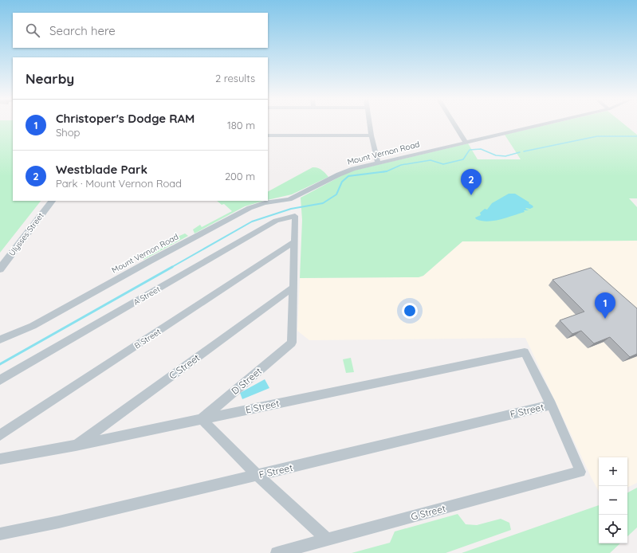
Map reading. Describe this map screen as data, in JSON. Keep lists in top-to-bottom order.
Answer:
{
  "streets": {
    "street": [
      "Mount Vernon Road",
      "Ulysses Street",
      "A Street",
      "B Street",
      "C Street",
      "D Street",
      "E Street",
      "F Street",
      "G Street"
    ]
  },
  "crossings": [
    ["A Street", "B Street"],
    ["C Street", "D Street"],
    ["C Street", "E Street"],
    ["D Street", "E Street"],
    ["E Street", "F Street"],
    ["E Street", "G Street"],
    ["F Street", "G Street"]
  ],
  "page": {
    "search": "Search here",
    "heading": ["Nearby", "2 results"],
    "list": [
      {
        "mark": "1",
        "name": "Christoper's Dodge RAM",
        "note": "Shop",
        "value": "180 m"
      },
      {
        "mark": "2",
        "name": "Westblade Park",
        "note": "Park · Mount Vernon Road",
        "value": "200 m"
      }
    ],
    "pins": ["2", "1"],
    "map_buttons": ["+", "−"]
  }
}
